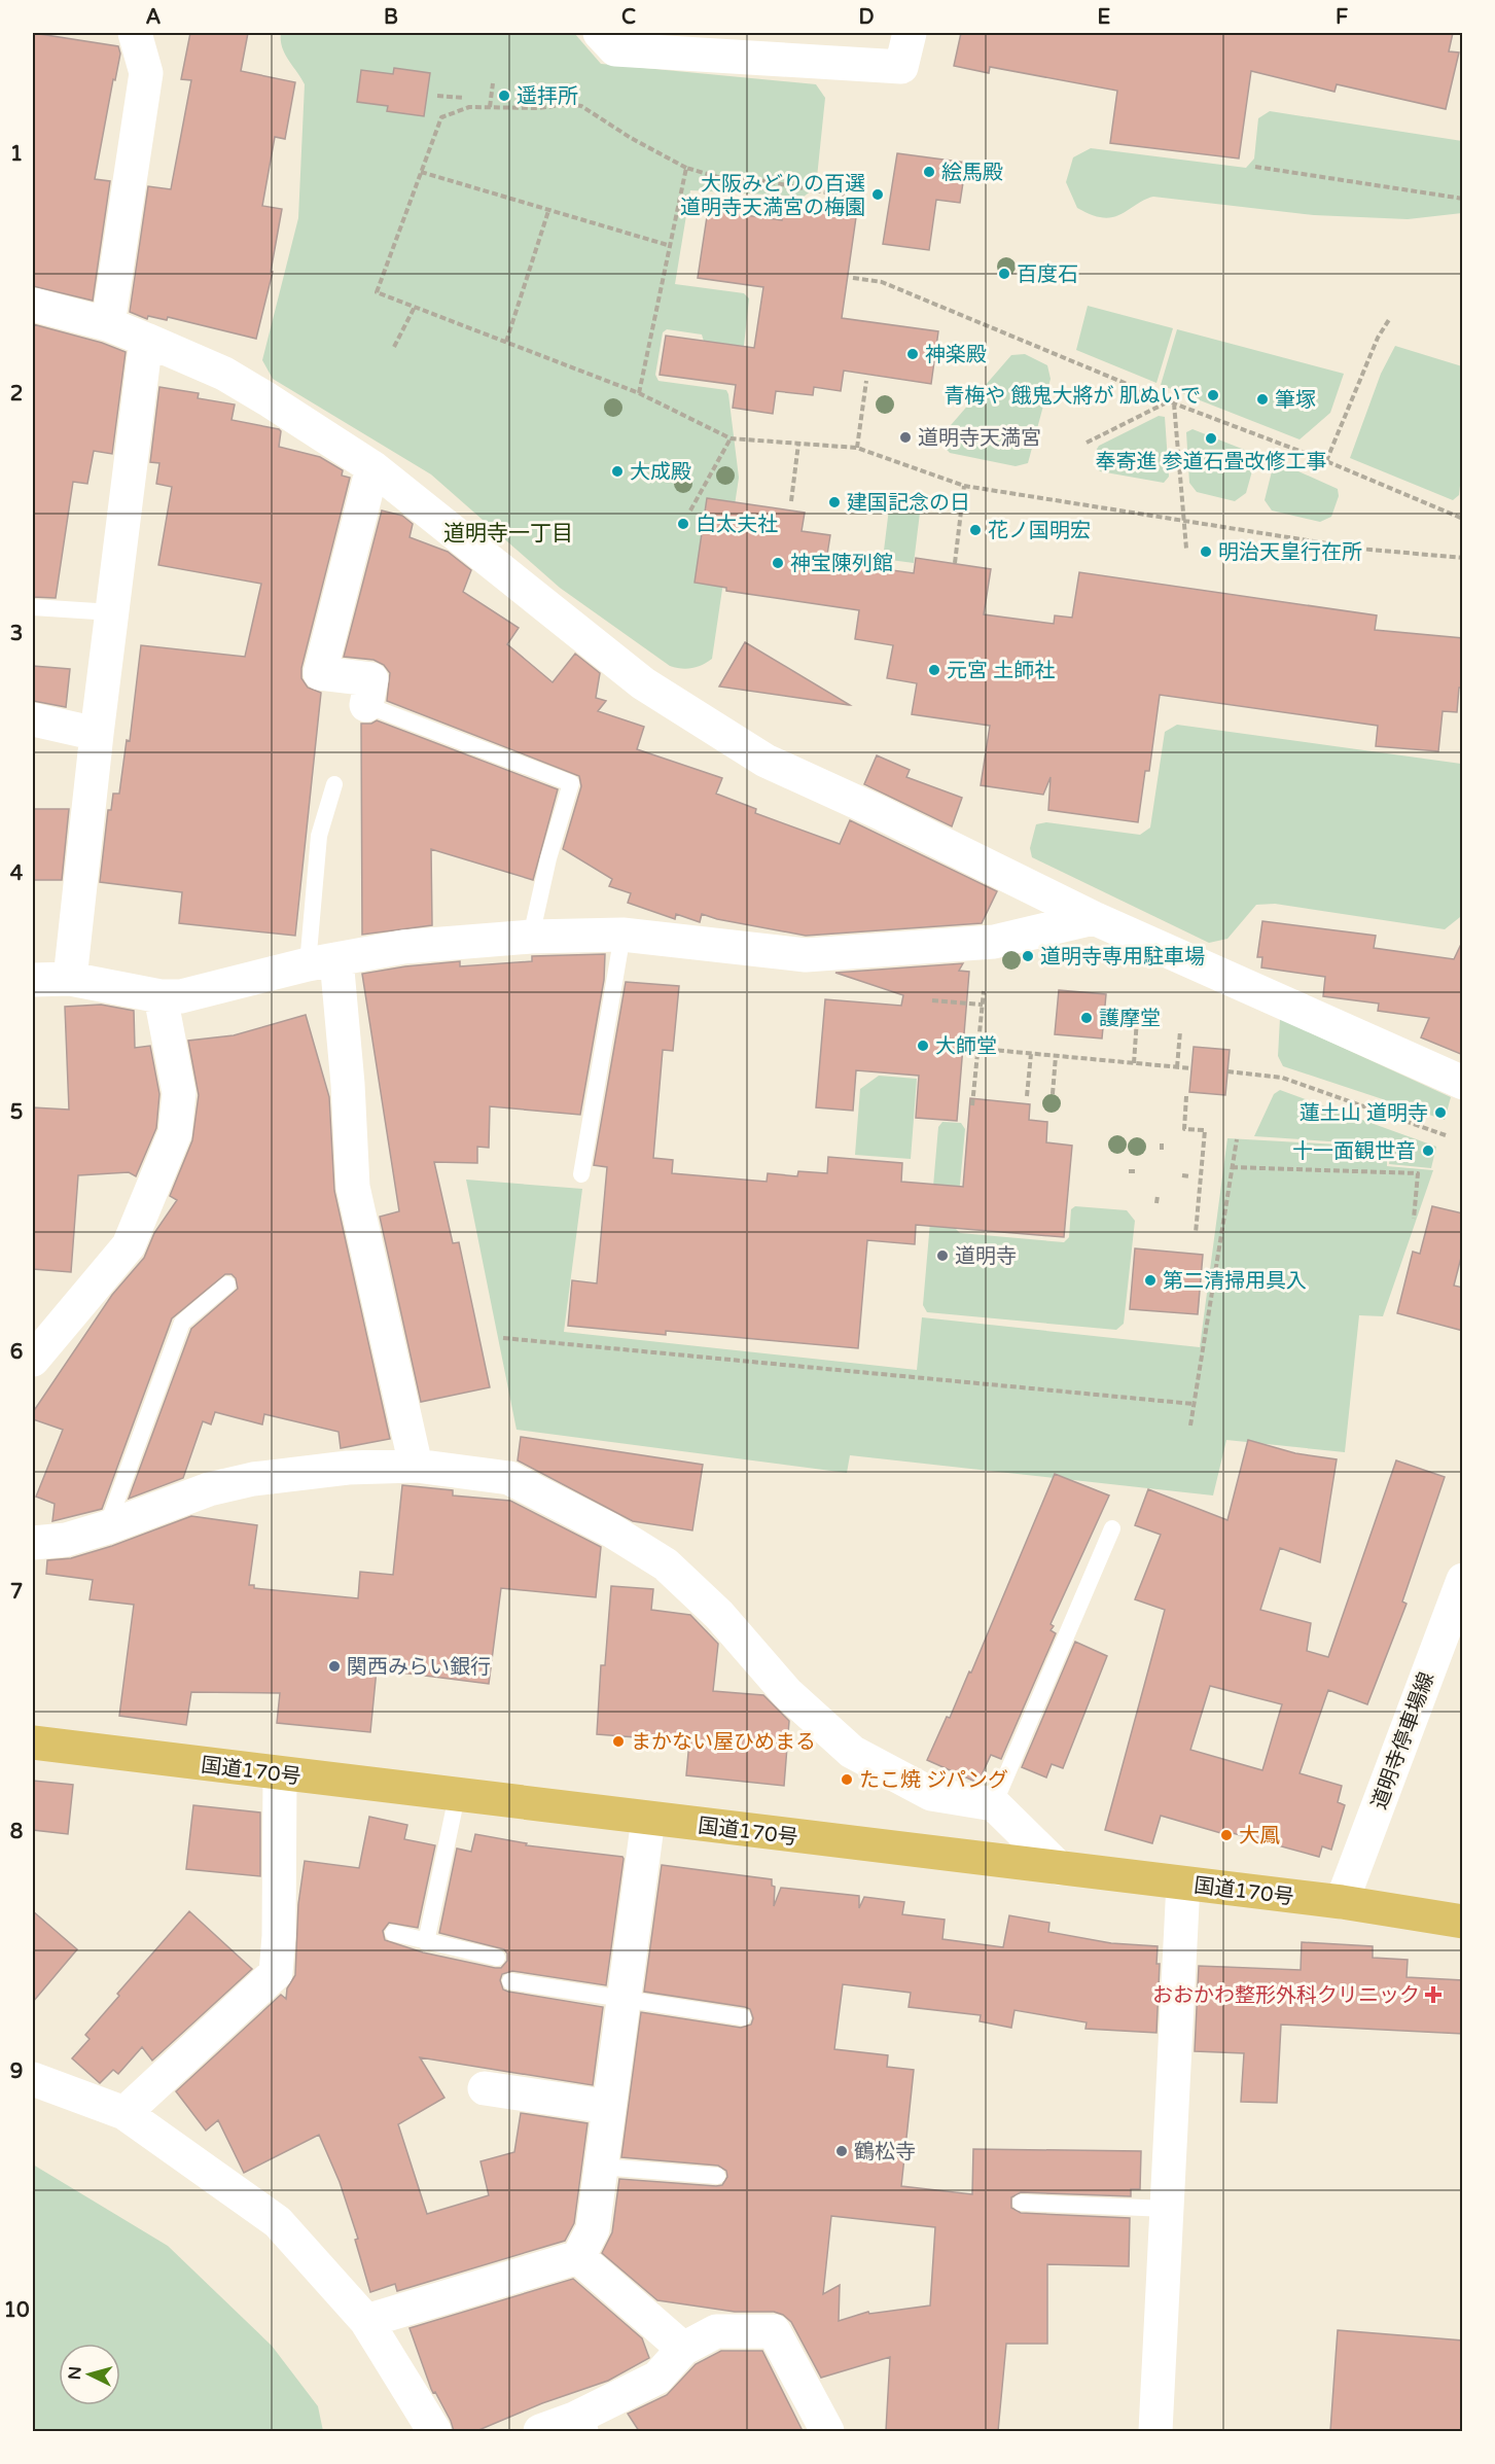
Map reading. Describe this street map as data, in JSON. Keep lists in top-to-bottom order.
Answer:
{
  "streets": {
    "highway": ["国道170号"],
    "street": ["道明寺停車場線"]
  },
  "crossings": [
    ["道明寺停車場線", "国道170号"]
  ],
  "districts": ["道明寺一丁目"],
  "places": {
    "other": [
      "遥拝所",
      "絵馬殿",
      "大阪みどりの百選 道明寺天満宮の梅園",
      "百度石",
      "神楽殿",
      "青梅や 餓鬼大將が 肌ぬいで",
      "筆塚",
      "道明寺天満宮",
      "奉寄進 参道石畳改修工事",
      "大成殿",
      "建国記念の日",
      "白太夫社",
      "花ノ国明宏",
      "明治天皇行在所",
      "神宝陳列館",
      "元宮 土師社",
      "道明寺専用駐車場",
      "護摩堂",
      "大師堂",
      "蓮土山 道明寺",
      "十一面観世音",
      "道明寺",
      "第二清掃用具入",
      "関西みらい銀行",
      "まかない屋ひめまる",
      "たこ焼 ジパング",
      "大鳳",
      "鶴松寺"
    ],
    "health": ["おおかわ整形外科クリニック"]
  },
  "north": "left",
  "grid": {
    "columns": [
      "A",
      "B",
      "C",
      "D",
      "E",
      "F"
    ],
    "rows": [
      "1",
      "2",
      "3",
      "4",
      "5",
      "6",
      "7",
      "8",
      "9",
      "10"
    ]
  }
}
